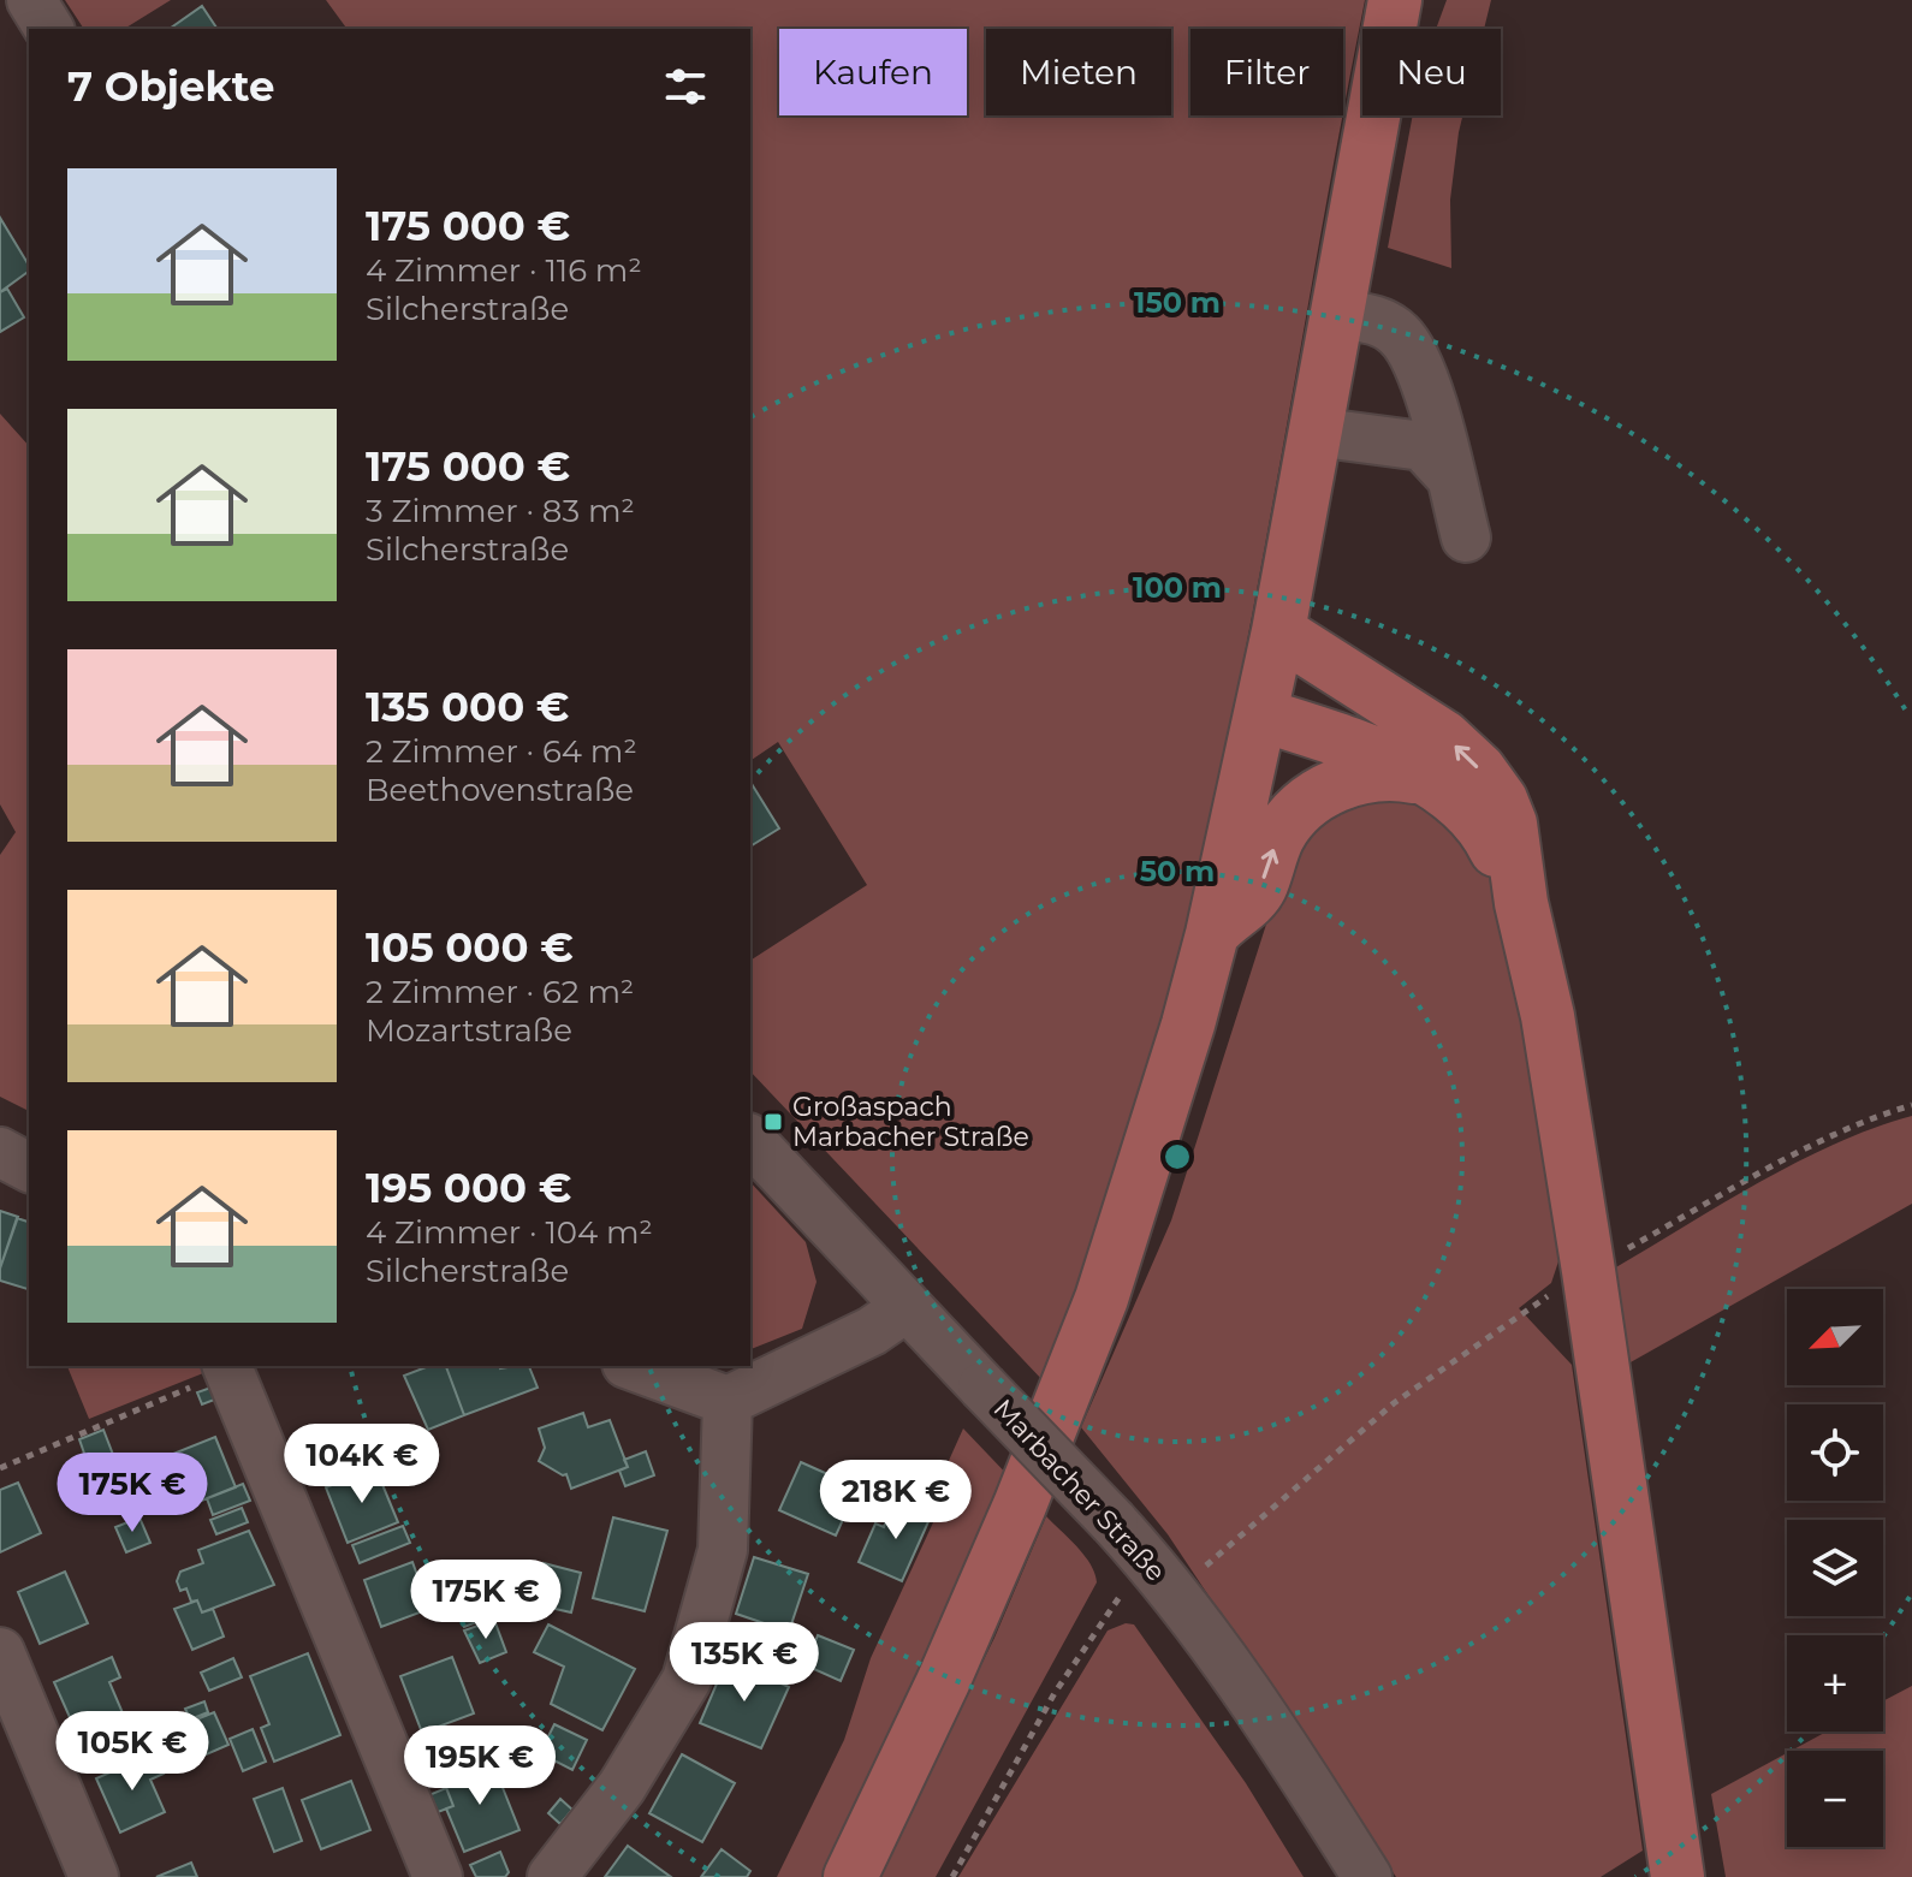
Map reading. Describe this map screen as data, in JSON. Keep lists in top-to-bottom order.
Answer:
{
  "streets": {
    "street": ["Marbacher Straße"]
  },
  "places": {
    "transit": ["Großaspach Marbacher Straße"]
  },
  "north": "bottom left",
  "page": {
    "chip": [
      "Kaufen",
      "Mieten",
      "Filter",
      "Neu"
    ],
    "heading": "7 Objekte",
    "list": [
      {
        "name": "175 000 €",
        "note": "4 Zimmer · 116 m² · Silcherstraße"
      },
      {
        "name": "175 000 €",
        "note": "3 Zimmer · 83 m² · Silcherstraße"
      },
      {
        "name": "135 000 €",
        "note": "2 Zimmer · 64 m² · Beethovenstraße"
      },
      {
        "name": "105 000 €",
        "note": "2 Zimmer · 62 m² · Mozartstraße"
      },
      {
        "name": "195 000 €",
        "note": "4 Zimmer · 104 m² · Silcherstraße"
      }
    ],
    "map_buttons": ["+", "−"],
    "price": [
      "104K €",
      "175K €",
      "218K €",
      "175K €",
      "135K €",
      "105K €",
      "195K €"
    ]
  },
  "rings": ["150 m", "100 m", "50 m"]
}
